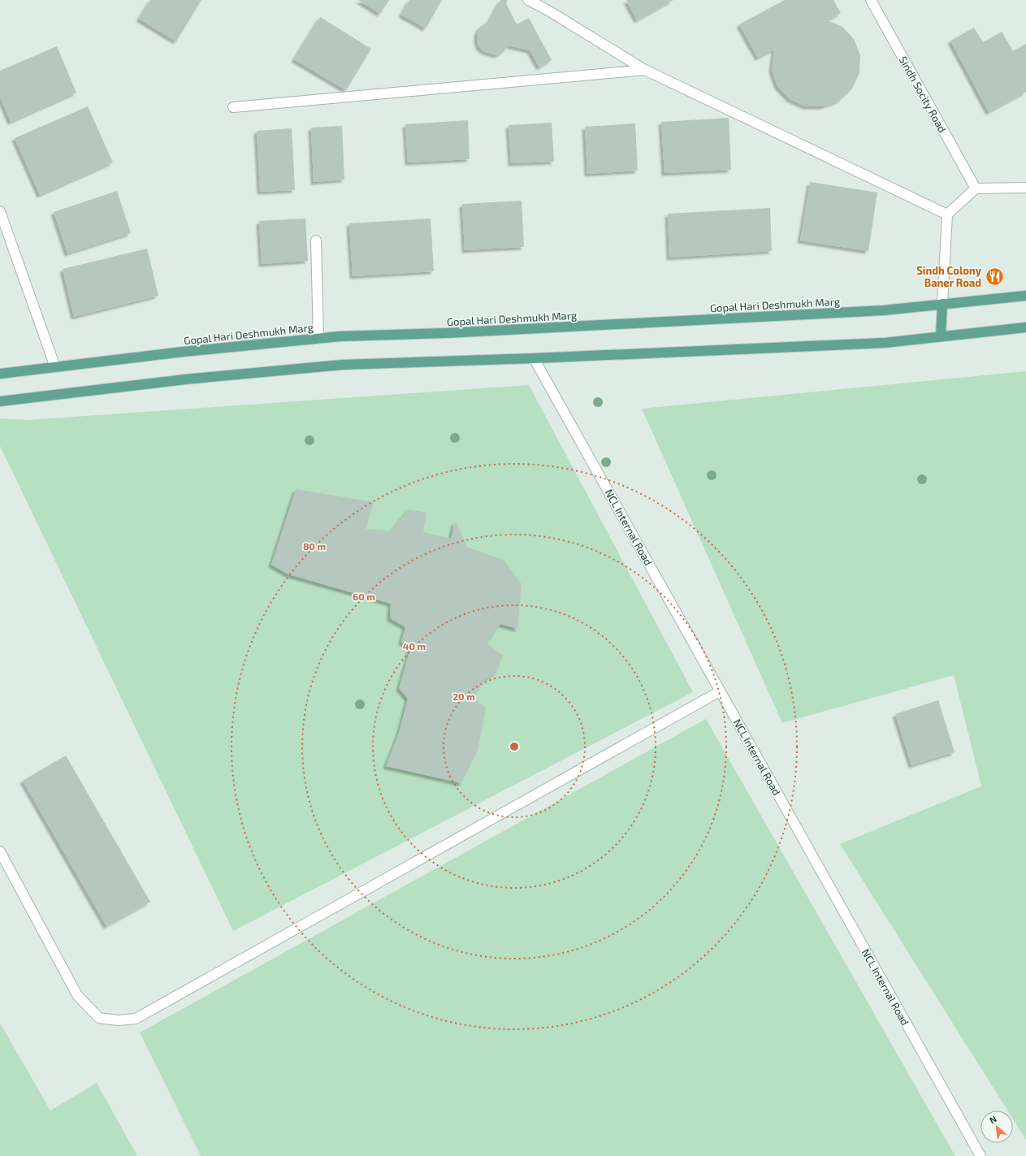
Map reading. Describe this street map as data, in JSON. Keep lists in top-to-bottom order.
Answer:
{
  "streets": {
    "main road": ["Gopal Hari Deshmukh Marg"],
    "street": ["Sindh Socity Road", "NCL Internal Road"]
  },
  "places": {
    "restaurant": ["Sindh Colony Baner Road"]
  },
  "north": "top left",
  "rings": [
    "80 m",
    "60 m",
    "40 m",
    "20 m"
  ]
}
